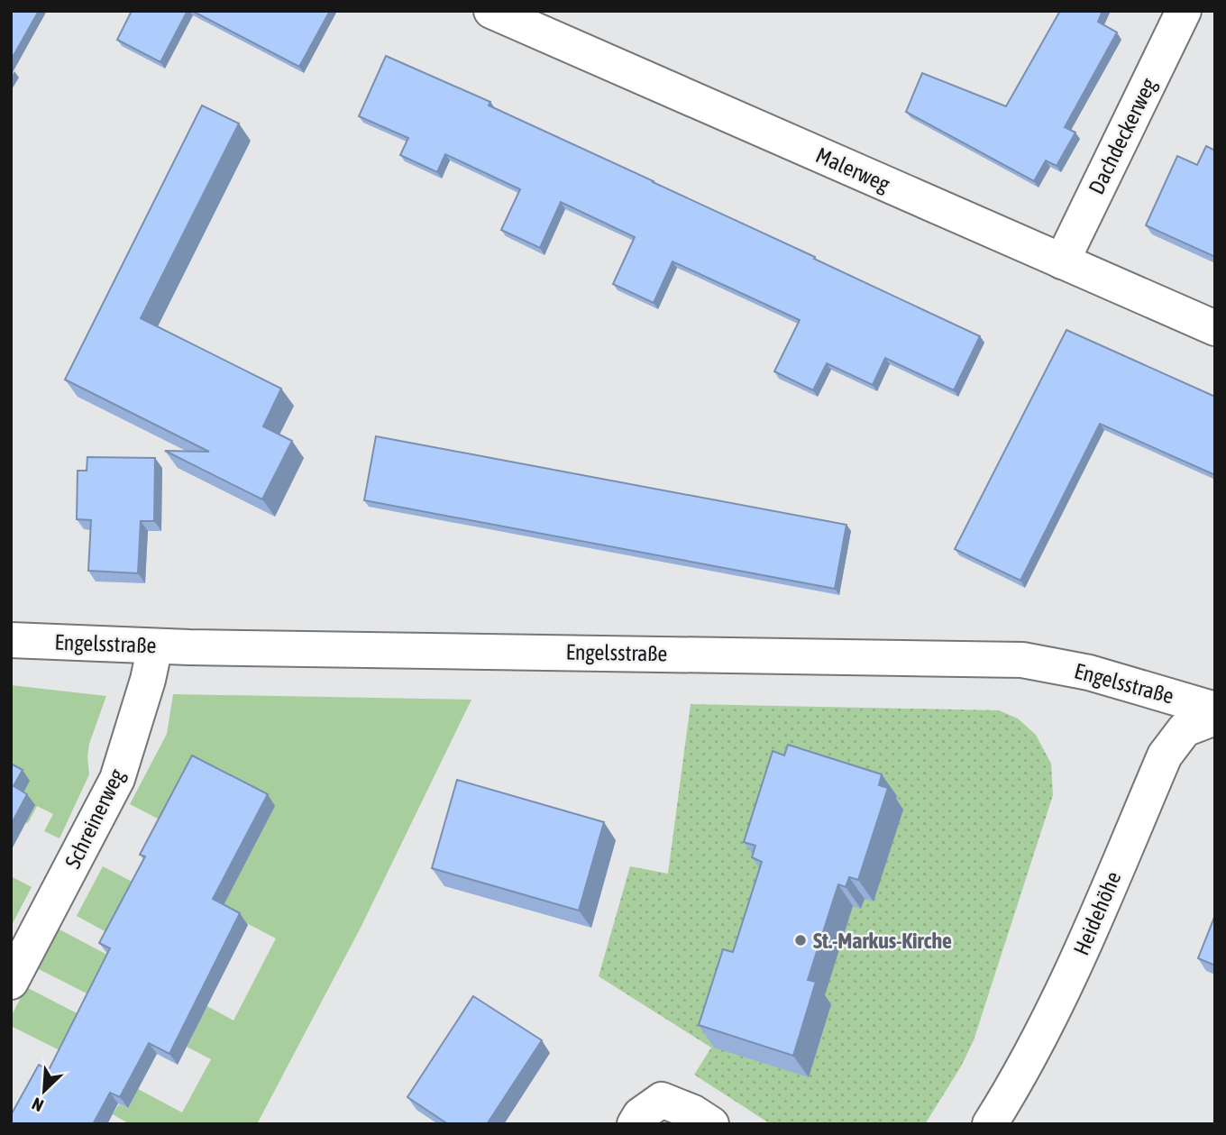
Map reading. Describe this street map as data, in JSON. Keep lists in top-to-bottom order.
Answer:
{
  "streets": {
    "street": [
      "Dachdeckerweg",
      "Malerweg",
      "Engelsstraße",
      "Schreinerweg",
      "Heidehöhe"
    ]
  },
  "crossings": [
    ["Dachdeckerweg", "Malerweg"],
    ["Engelsstraße", "Schreinerweg"]
  ],
  "places": ["St.-Markus-Kirche"],
  "north": "bottom left"
}
